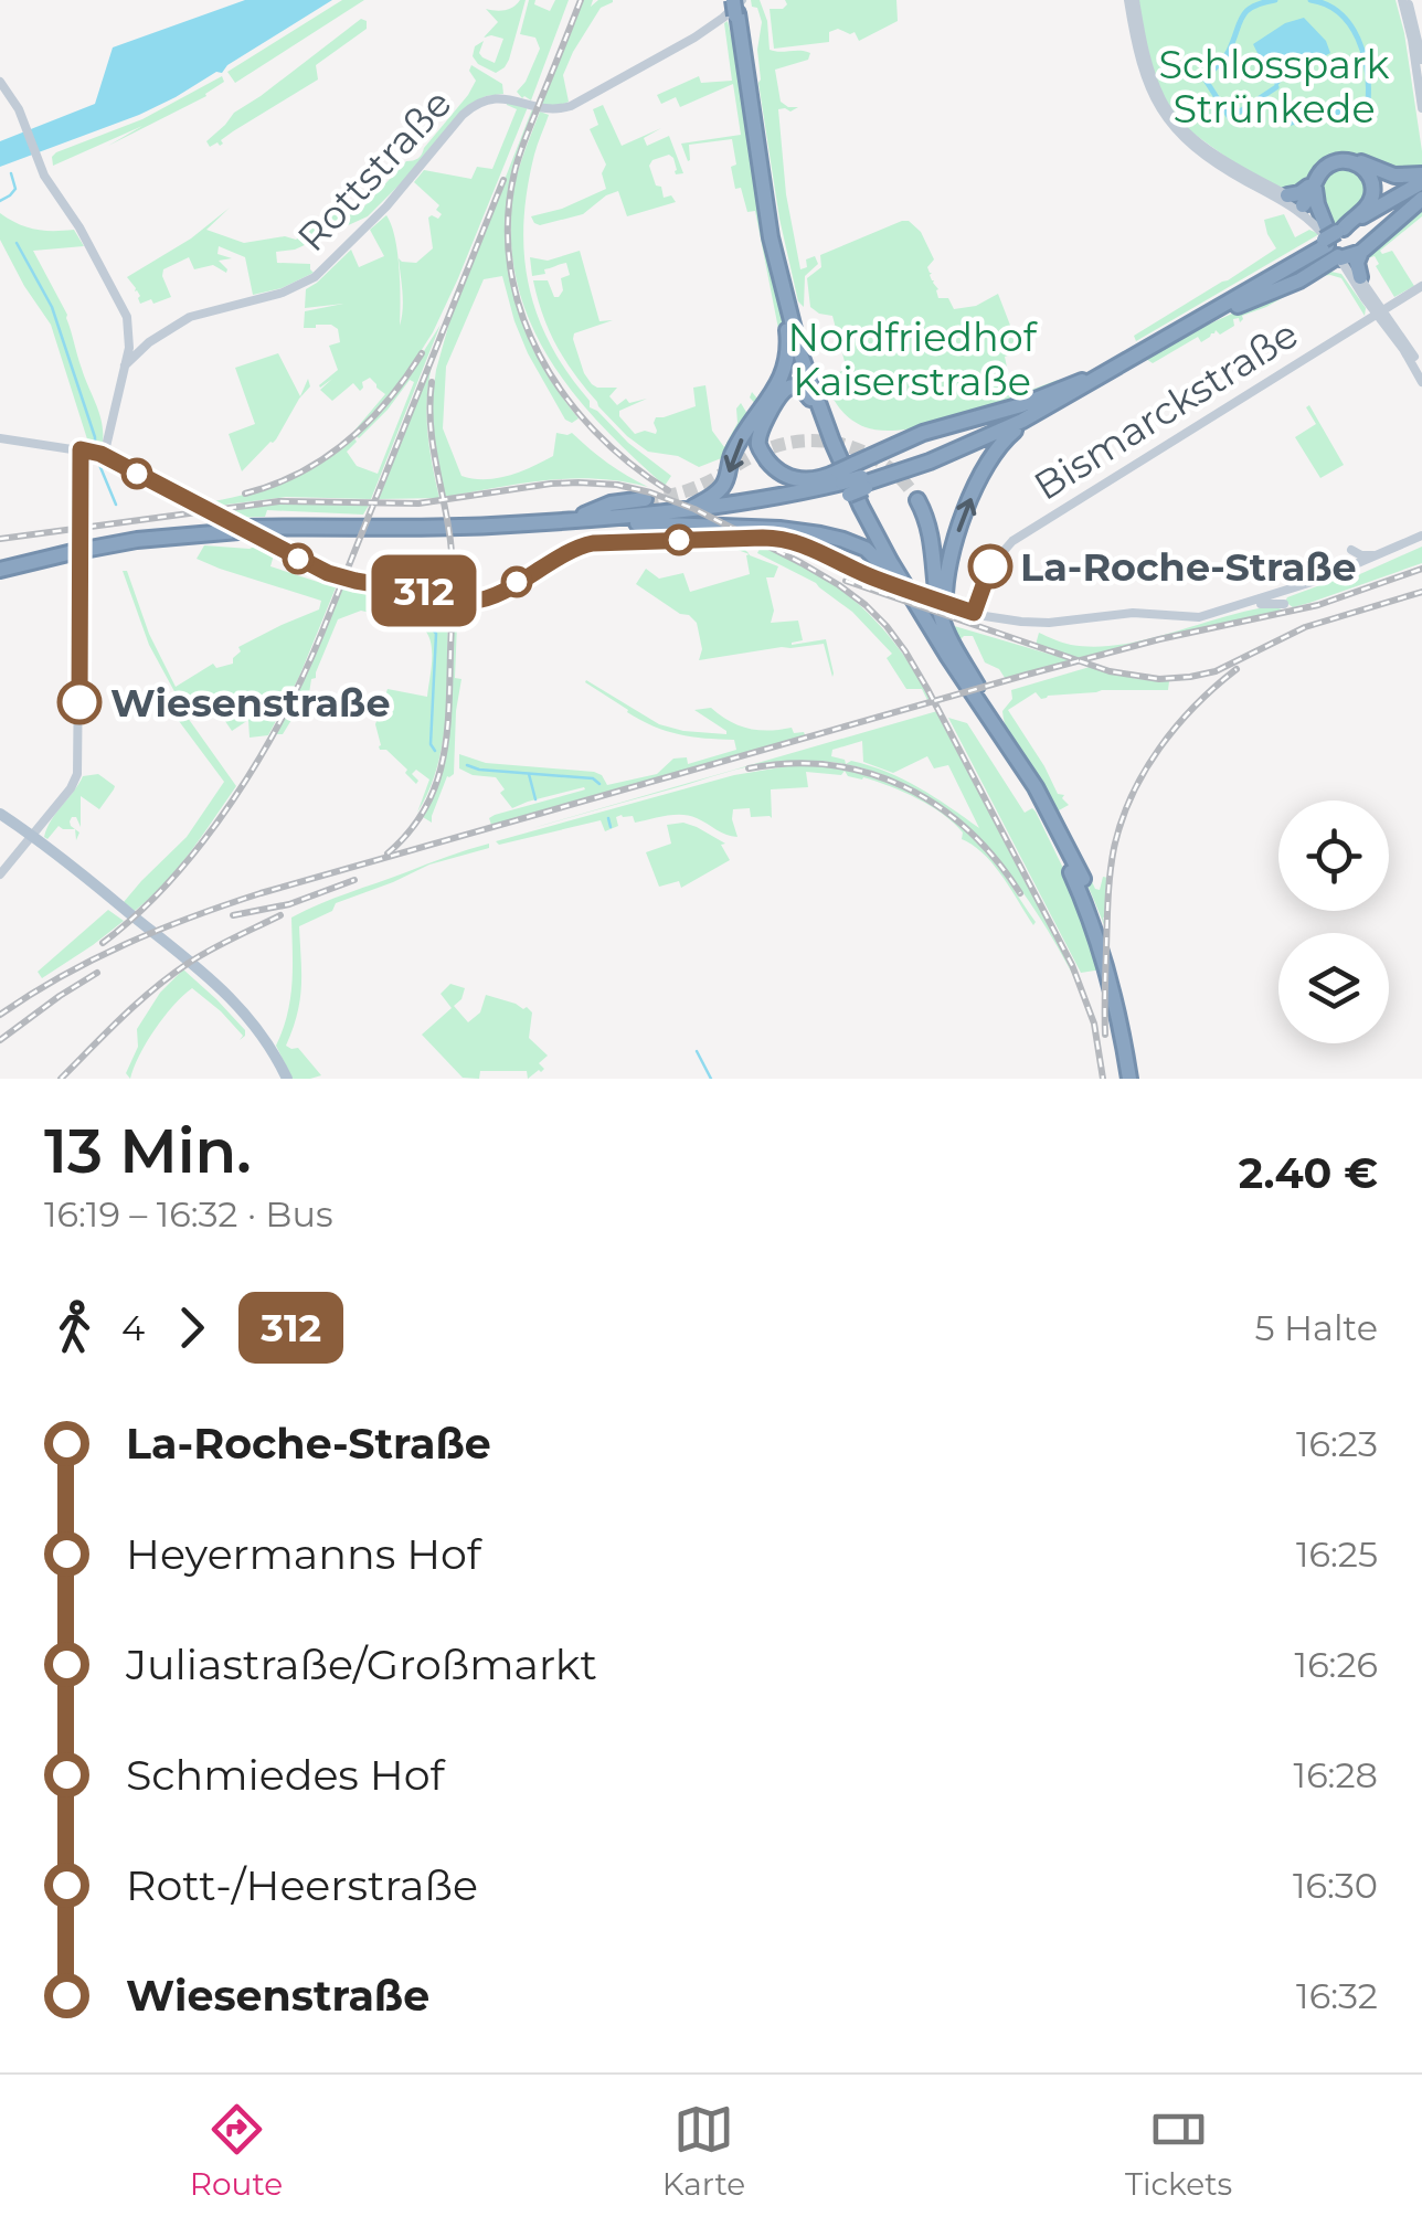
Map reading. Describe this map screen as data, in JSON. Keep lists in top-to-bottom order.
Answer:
{
  "streets": {
    "street": ["Rottstraße", "Bismarckstraße"]
  },
  "parks": ["Schlosspark Strünkede", "Nordfriedhof Kaiserstraße"],
  "places": ["La-Roche-Straße", "Wiesenstraße"],
  "lines": ["bus line 312"],
  "page": {
    "on_map": "312",
    "heading": ["13 Min.", "16:19 – 16:32 · Bus", "2.40 €"],
    "legs": ["4", "312", "5 Halte"],
    "list": [
      {
        "name": "La-Roche-Straße",
        "value": "16:23"
      },
      {
        "name": "Heyermanns Hof",
        "value": "16:25"
      },
      {
        "name": "Juliastraße/Großmarkt",
        "value": "16:26"
      },
      {
        "name": "Schmiedes Hof",
        "value": "16:28"
      },
      {
        "name": "Rott-/Heerstraße",
        "value": "16:30"
      },
      {
        "name": "Wiesenstraße",
        "value": "16:32"
      }
    ],
    "tabs": ["Route", "Karte", "Tickets"]
  }
}
